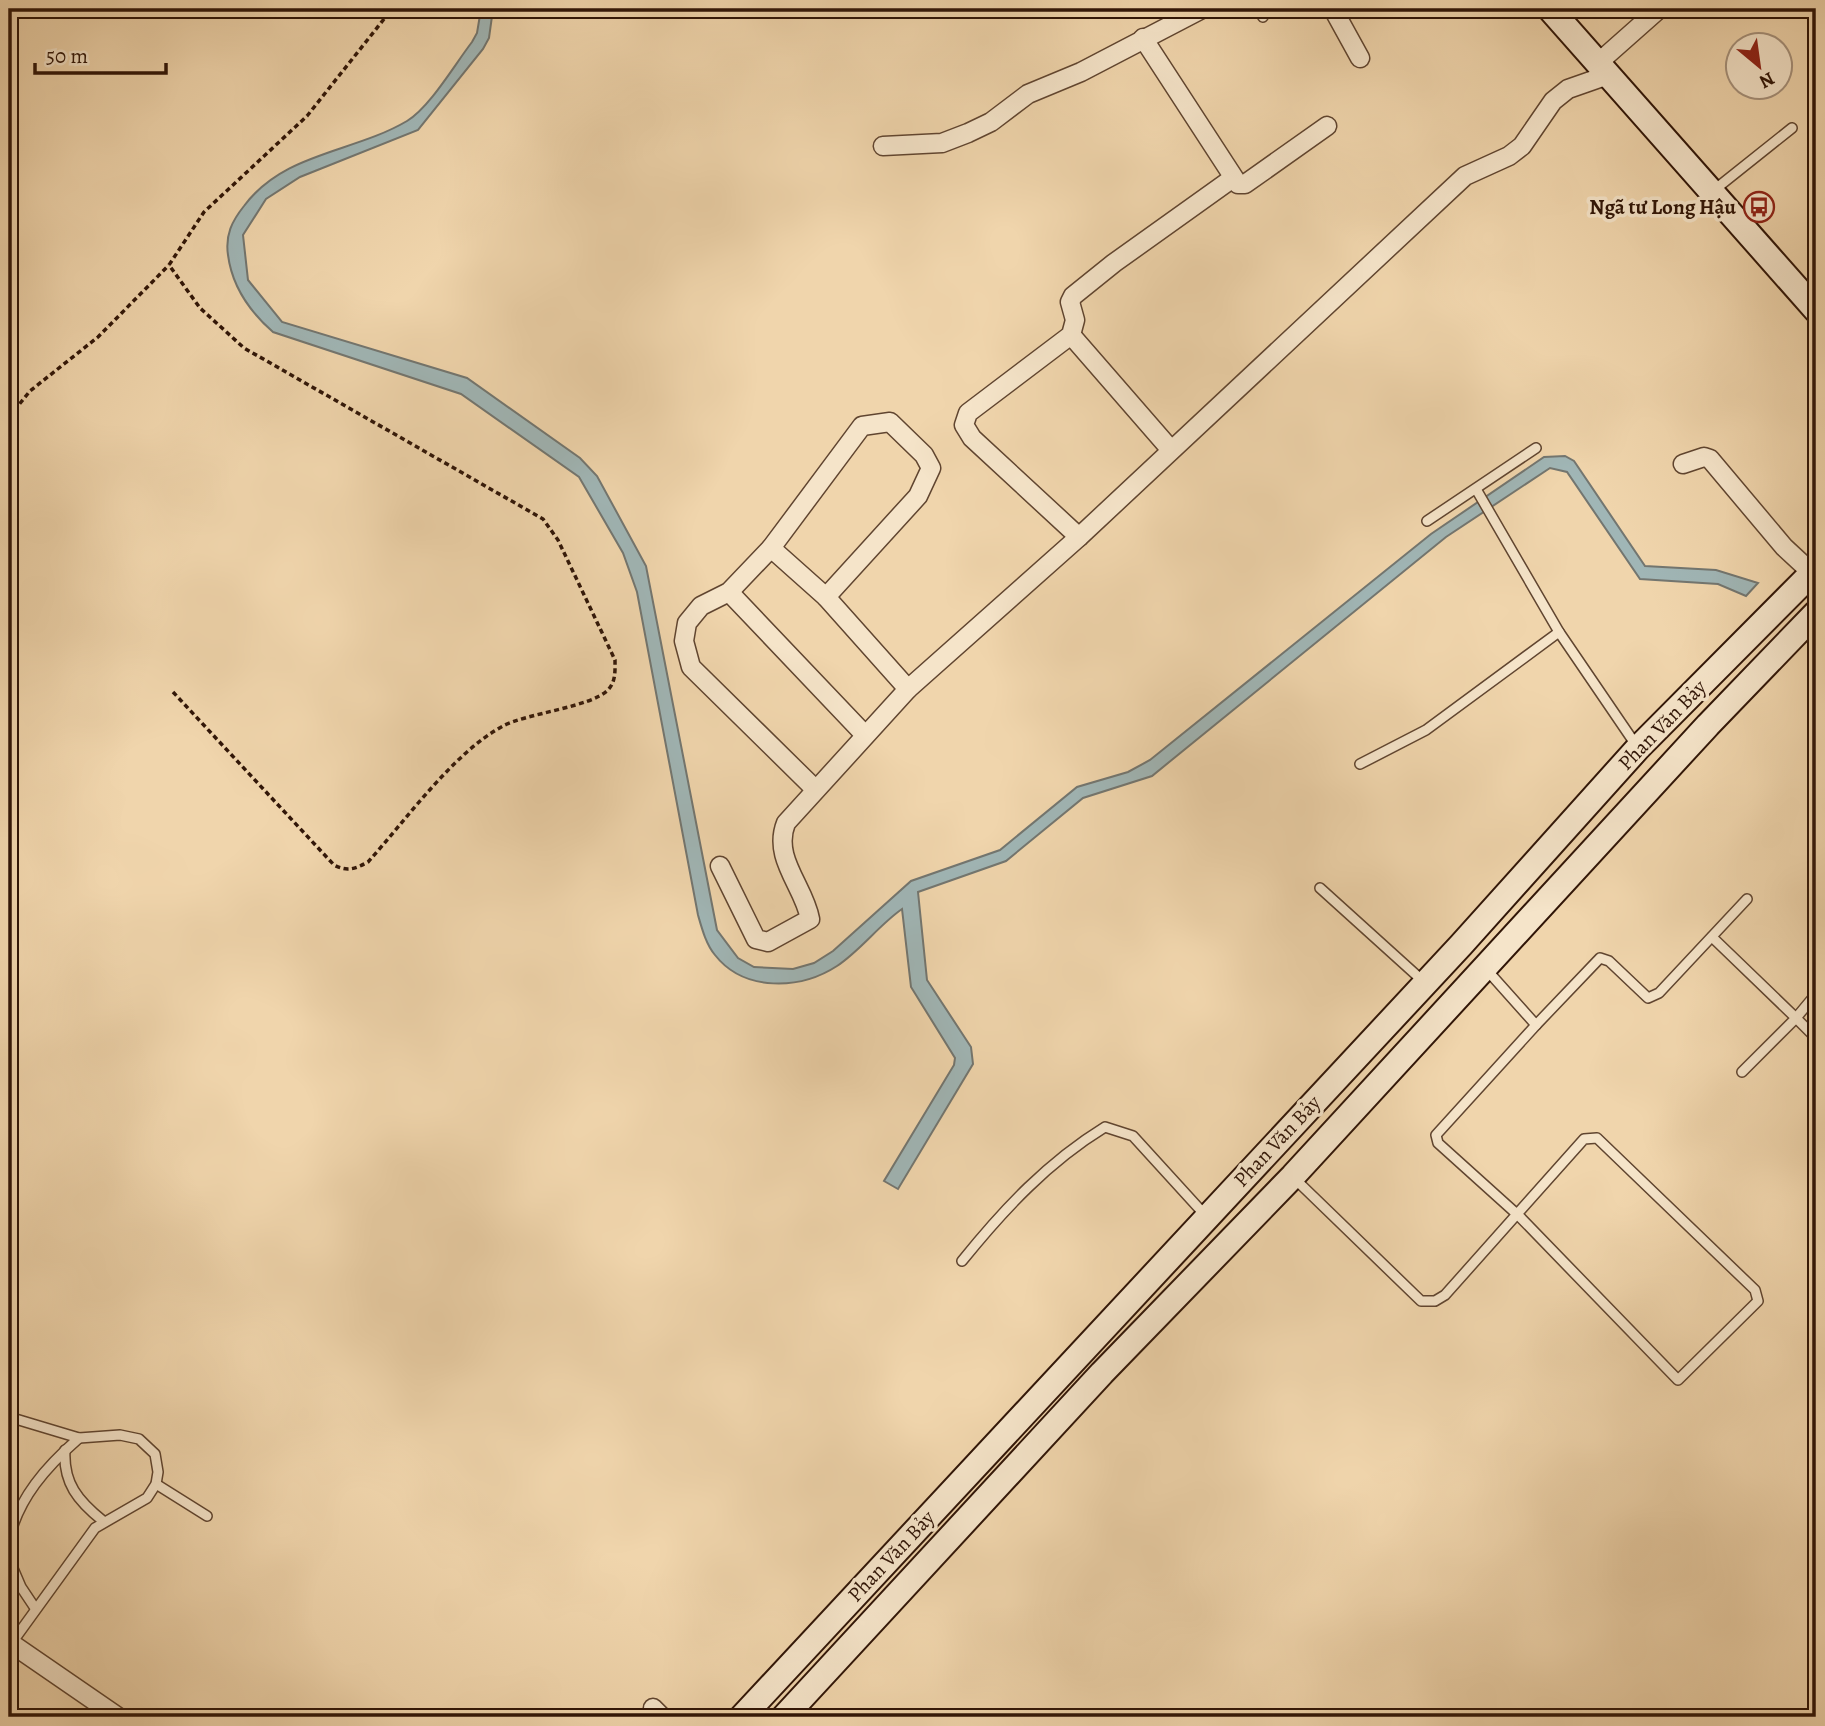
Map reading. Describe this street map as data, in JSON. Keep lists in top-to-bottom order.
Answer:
{
  "streets": {
    "main road": ["Phan Văn Bảy"]
  },
  "places": {
    "bus stop": ["Ngã tư Long Hậu"]
  },
  "scale_bar": "50 m",
  "north": "bottom right"
}
